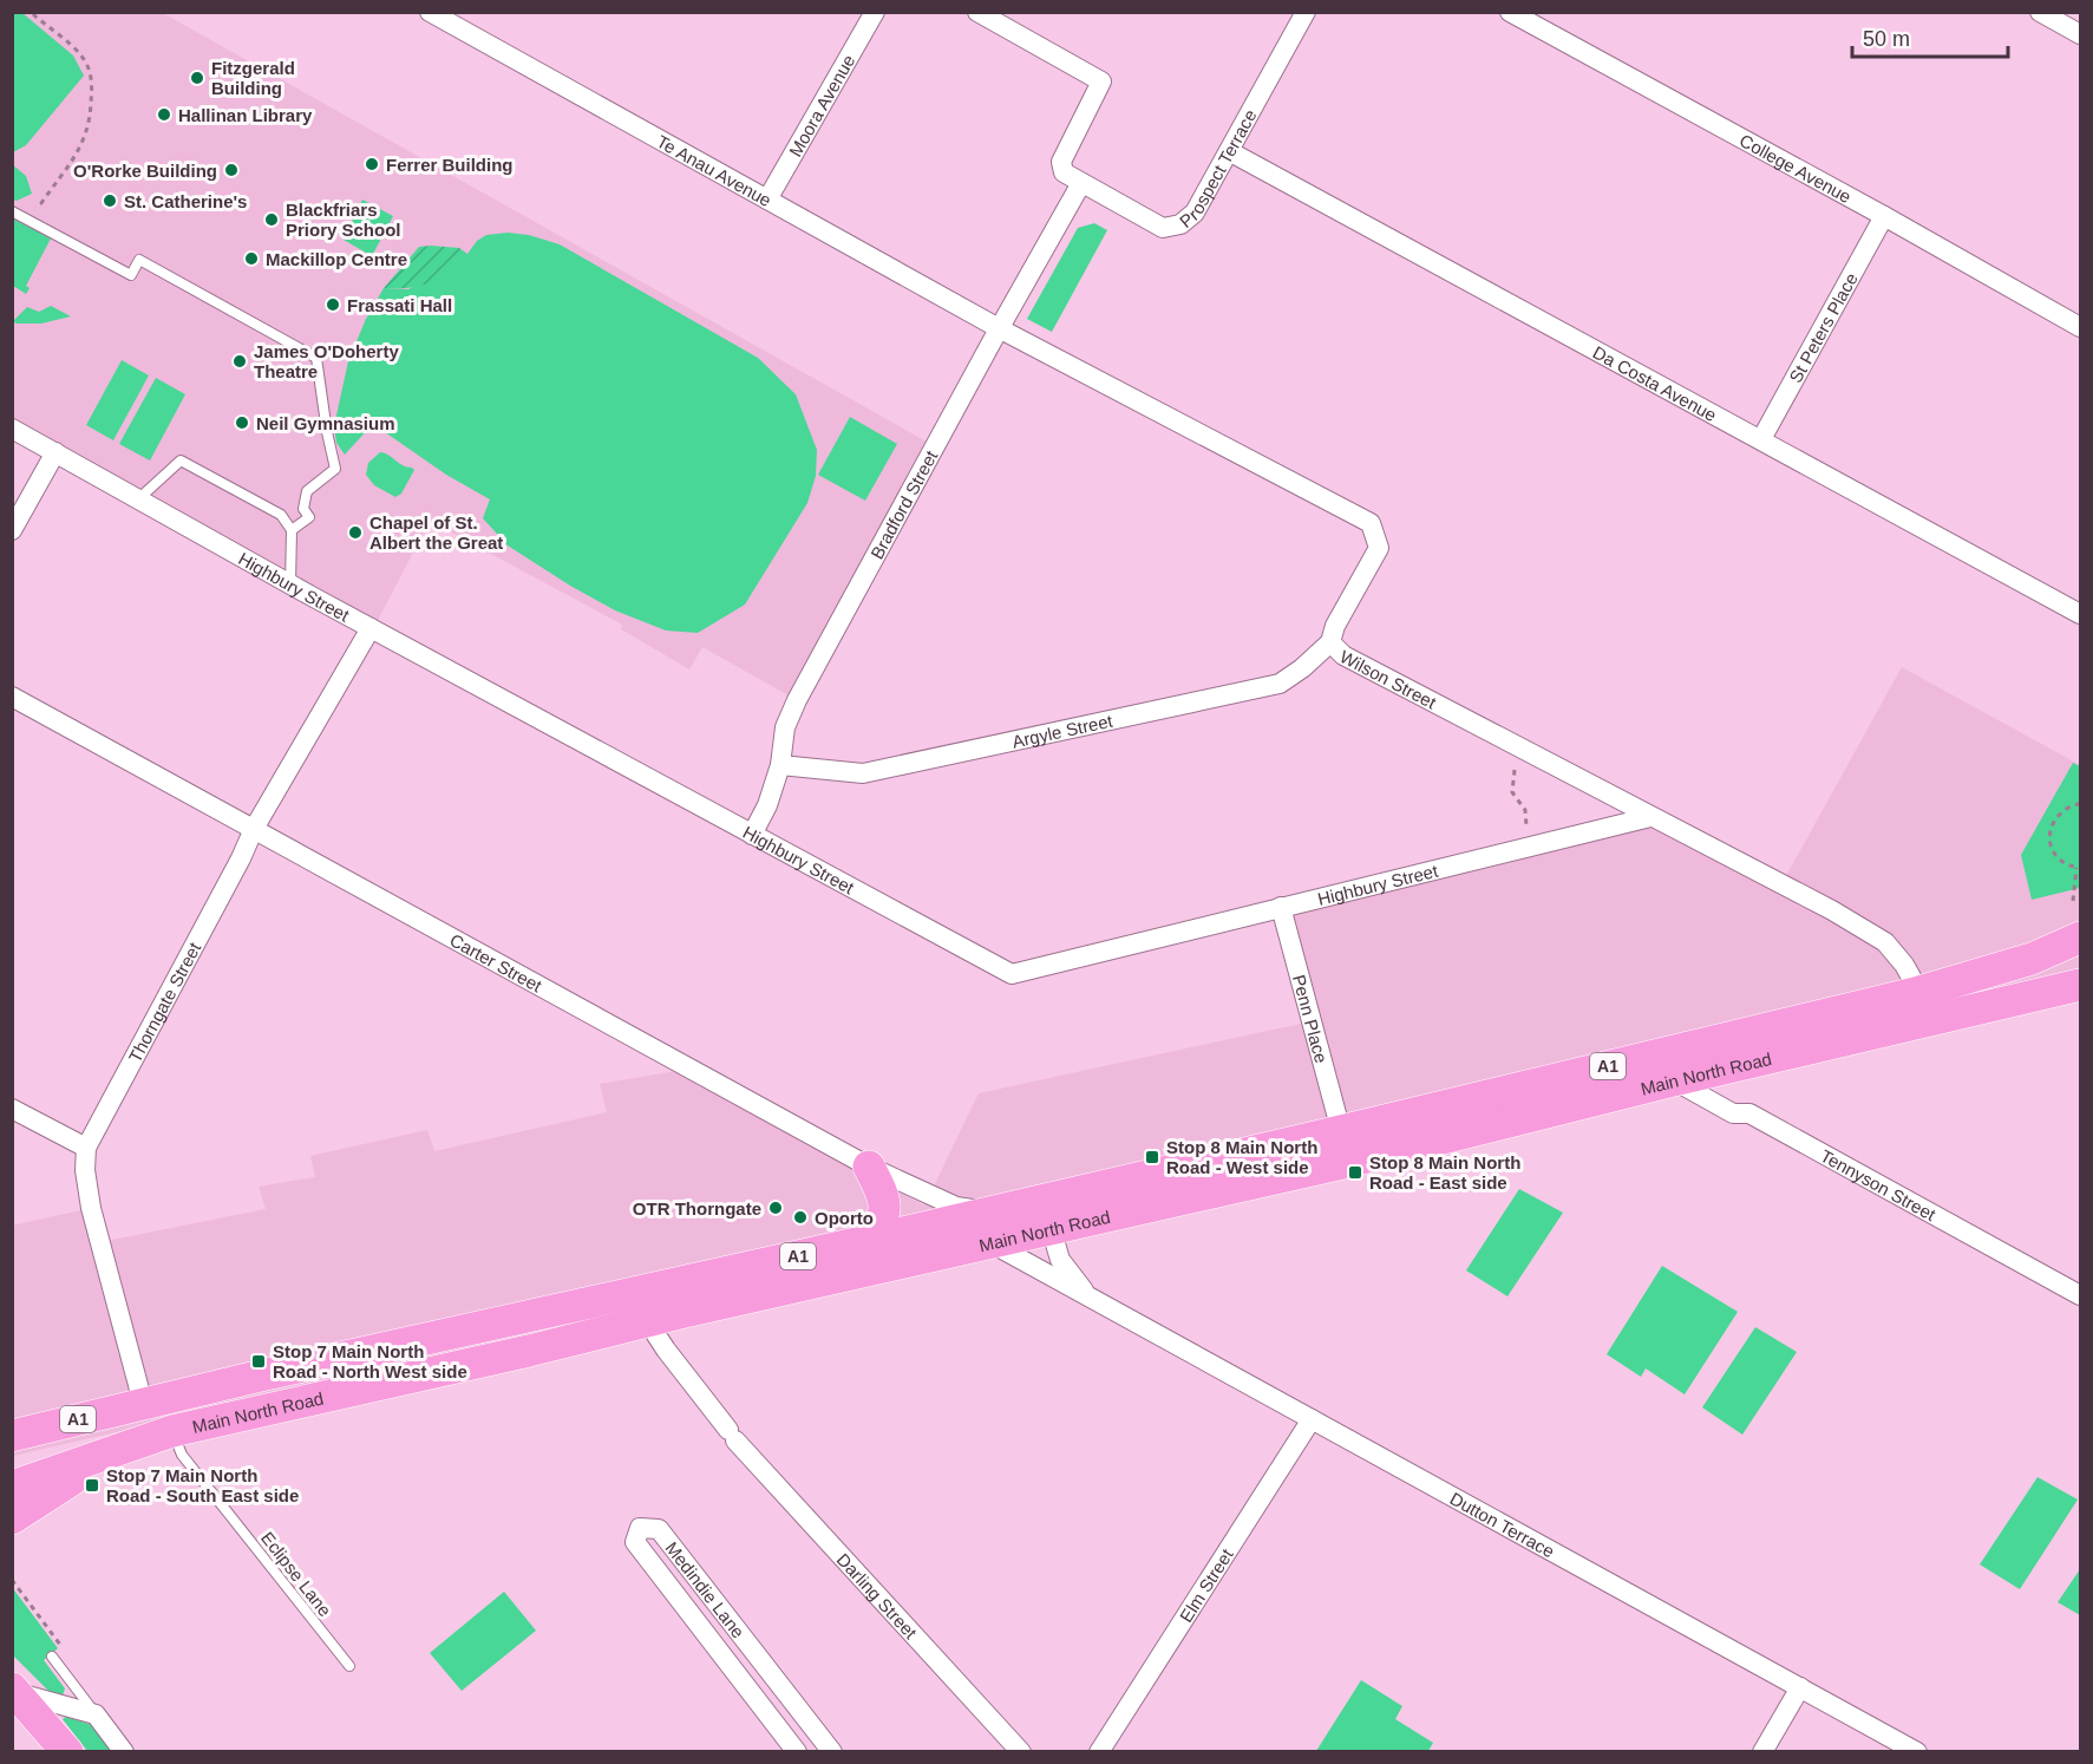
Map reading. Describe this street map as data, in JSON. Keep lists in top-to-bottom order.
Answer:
{
  "streets": {
    "highway": ["A1", "Main North Road"],
    "street": [
      "Moora Avenue",
      "Prospect Terrace",
      "College Avenue",
      "Te Anau Avenue",
      "St Peters Place",
      "Da Costa Avenue",
      "Bradford Street",
      "Highbury Street",
      "Wilson Street",
      "Argyle Street",
      "Carter Street",
      "Thorngate Street",
      "Penn Place",
      "Tennyson Street",
      "Dutton Terrace",
      "Elm Street",
      "Medindie Lane",
      "Darling Street"
    ],
    "lane": ["Eclipse Lane"]
  },
  "crossings": [
    ["Moora Avenue", "Te Anau Avenue"],
    ["Prospect Terrace", "Da Costa Avenue"],
    ["Prospect Terrace", "Bradford Street"],
    ["College Avenue", "St Peters Place"],
    ["Te Anau Avenue", "Bradford Street"],
    ["Te Anau Avenue", "Wilson Street"],
    ["St Peters Place", "Da Costa Avenue"],
    ["Bradford Street", "Highbury Street"],
    ["Bradford Street", "Wilson Street"],
    ["Bradford Street", "Argyle Street"],
    ["Highbury Street", "Wilson Street"],
    ["Highbury Street", "Thorngate Street"],
    ["Highbury Street", "Penn Place"],
    ["Wilson Street", "Argyle Street"],
    ["Wilson Street", "Main North Road"],
    ["Carter Street", "Thorngate Street"],
    ["Carter Street", "Main North Road"],
    ["Thorngate Street", "Main North Road"],
    ["Penn Place", "Main North Road"],
    ["Main North Road", "Tennyson Street"],
    ["Main North Road", "Dutton Terrace"],
    ["Main North Road", "Eclipse Lane"],
    ["Main North Road", "Darling Street"],
    ["Dutton Terrace", "Elm Street"]
  ],
  "places": {
    "other": [
      "Fitzgerald Building",
      "Hallinan Library",
      "Ferrer Building",
      "O'Rorke Building",
      "St. Catherine's",
      "Blackfriars Priory School",
      "Mackillop Centre",
      "Frassati Hall",
      "James O'Doherty Theatre",
      "Neil Gymnasium",
      "Chapel of St. Albert the Great",
      "OTR Thorngate",
      "Oporto"
    ],
    "transit": [
      "Stop 8 Main North Road - West side",
      "Stop 8 Main North Road - East side",
      "Stop 7 Main North Road - North West side",
      "Stop 7 Main North Road - South East side"
    ]
  },
  "scale_bar": "50 m"
}
